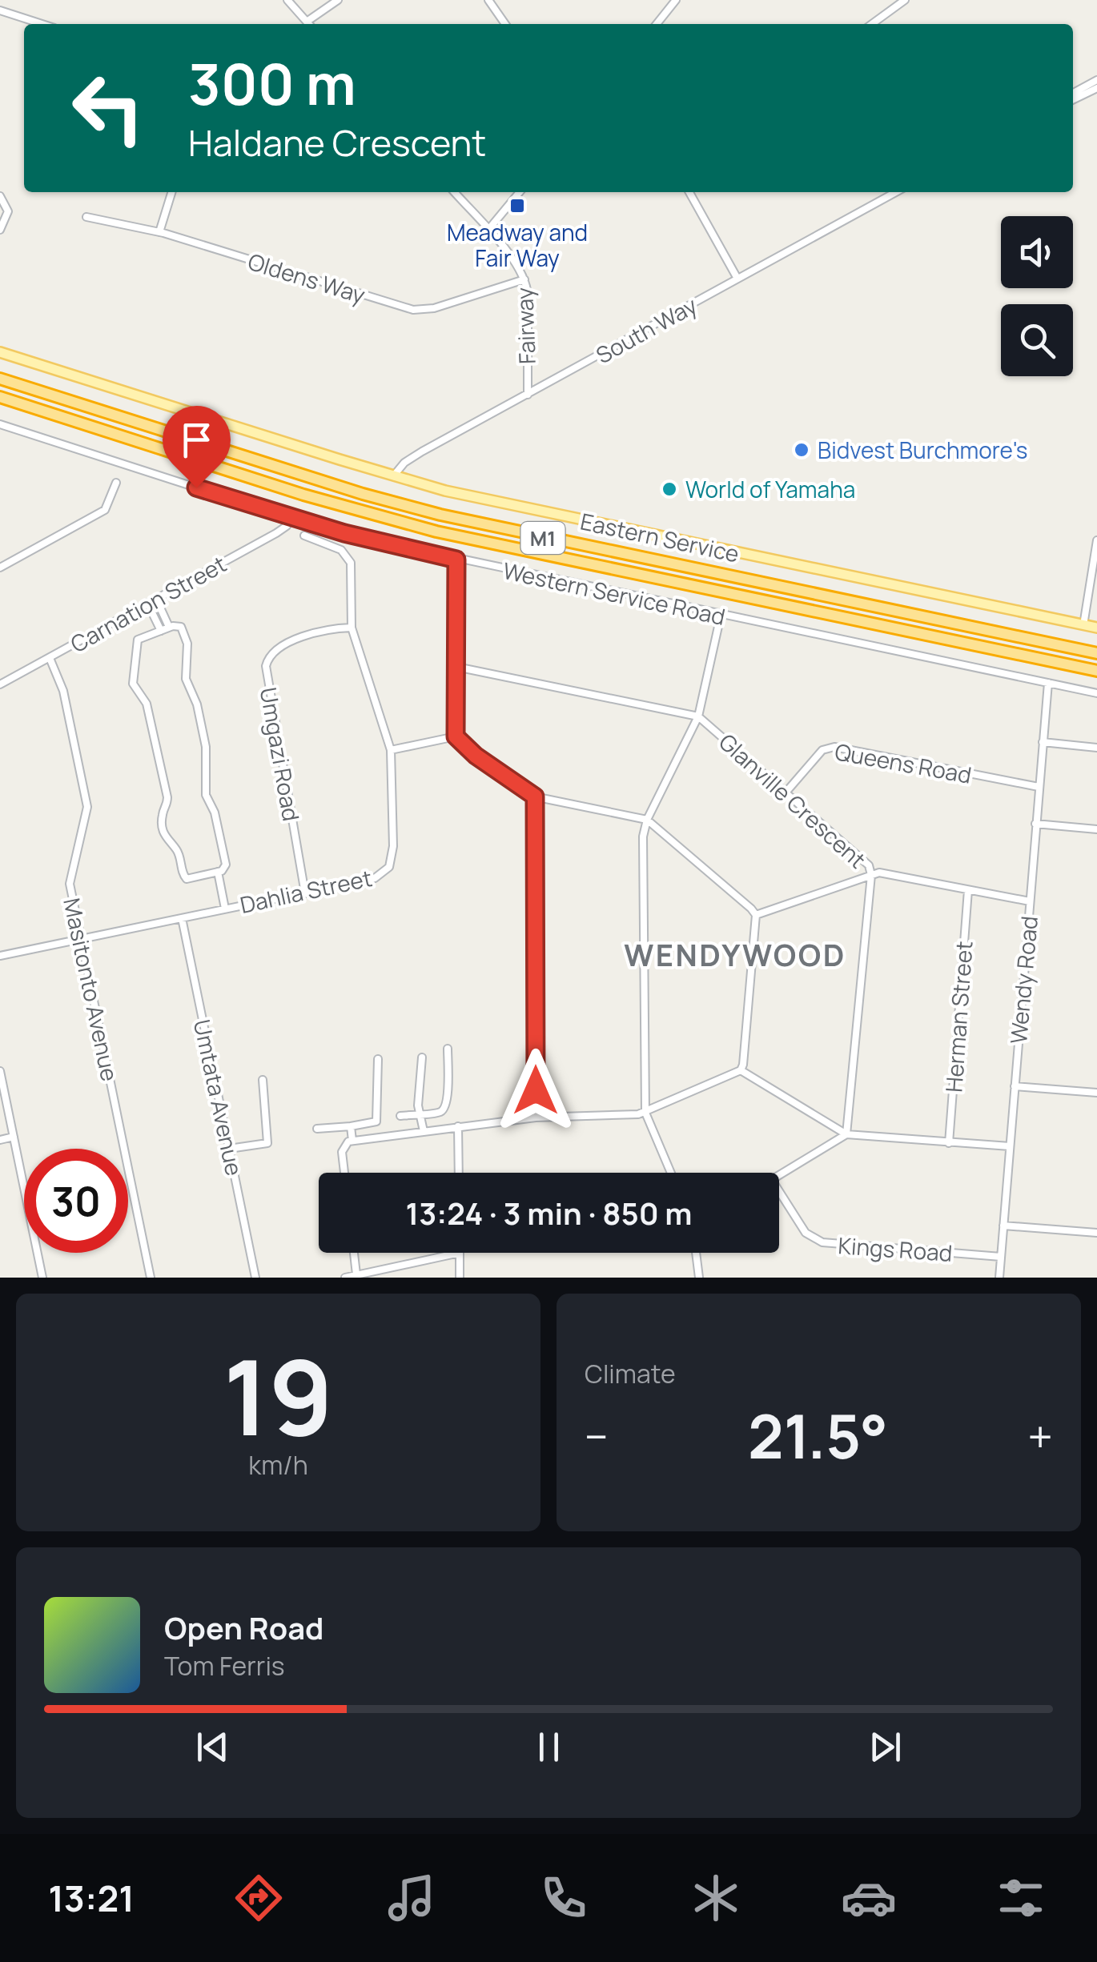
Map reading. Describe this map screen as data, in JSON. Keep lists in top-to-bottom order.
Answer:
{
  "streets": {
    "highway": ["M1"],
    "main road": ["Eastern Service"],
    "street": [
      "Oldens Way",
      "Fairway",
      "South Way",
      "Western Service Road",
      "Carnation Street",
      "Umgazi Road",
      "Queens Road",
      "Glanville Crescent",
      "Dahlia Street",
      "Wendy Road",
      "Masitonto Avenue",
      "Herman Street",
      "Umtata Avenue",
      "Kings Road"
    ]
  },
  "crossings": [
    ["Oldens Way", "Fairway"],
    ["Fairway", "South Way"],
    ["South Way", "Eastern Service"],
    ["Western Service Road", "Carnation Street"],
    ["Western Service Road", "Wendy Road"],
    ["Carnation Street", "Masitonto Avenue"],
    ["Umgazi Road", "Dahlia Street"],
    ["Queens Road", "Glanville Crescent"],
    ["Queens Road", "Wendy Road"],
    ["Dahlia Street", "Masitonto Avenue"],
    ["Dahlia Street", "Umtata Avenue"],
    ["Wendy Road", "Kings Road"]
  ],
  "districts": ["WENDYWOOD"],
  "places": {
    "transit": ["Meadway and Fair Way"],
    "other": ["Bidvest Burchmore's", "World of Yamaha"]
  },
  "page": {
    "turn": ["300 m", "Haldane Crescent"],
    "limit": "30",
    "trip": "13:24 · 3 min · 850 m",
    "tile": [
      ["19", "km/h"],
      "Climate"
    ],
    "heat": ["−", "21.5°", "+"],
    "song": ["Open Road", "Tom Ferris"],
    "tabs": "13:21"
  }
}
